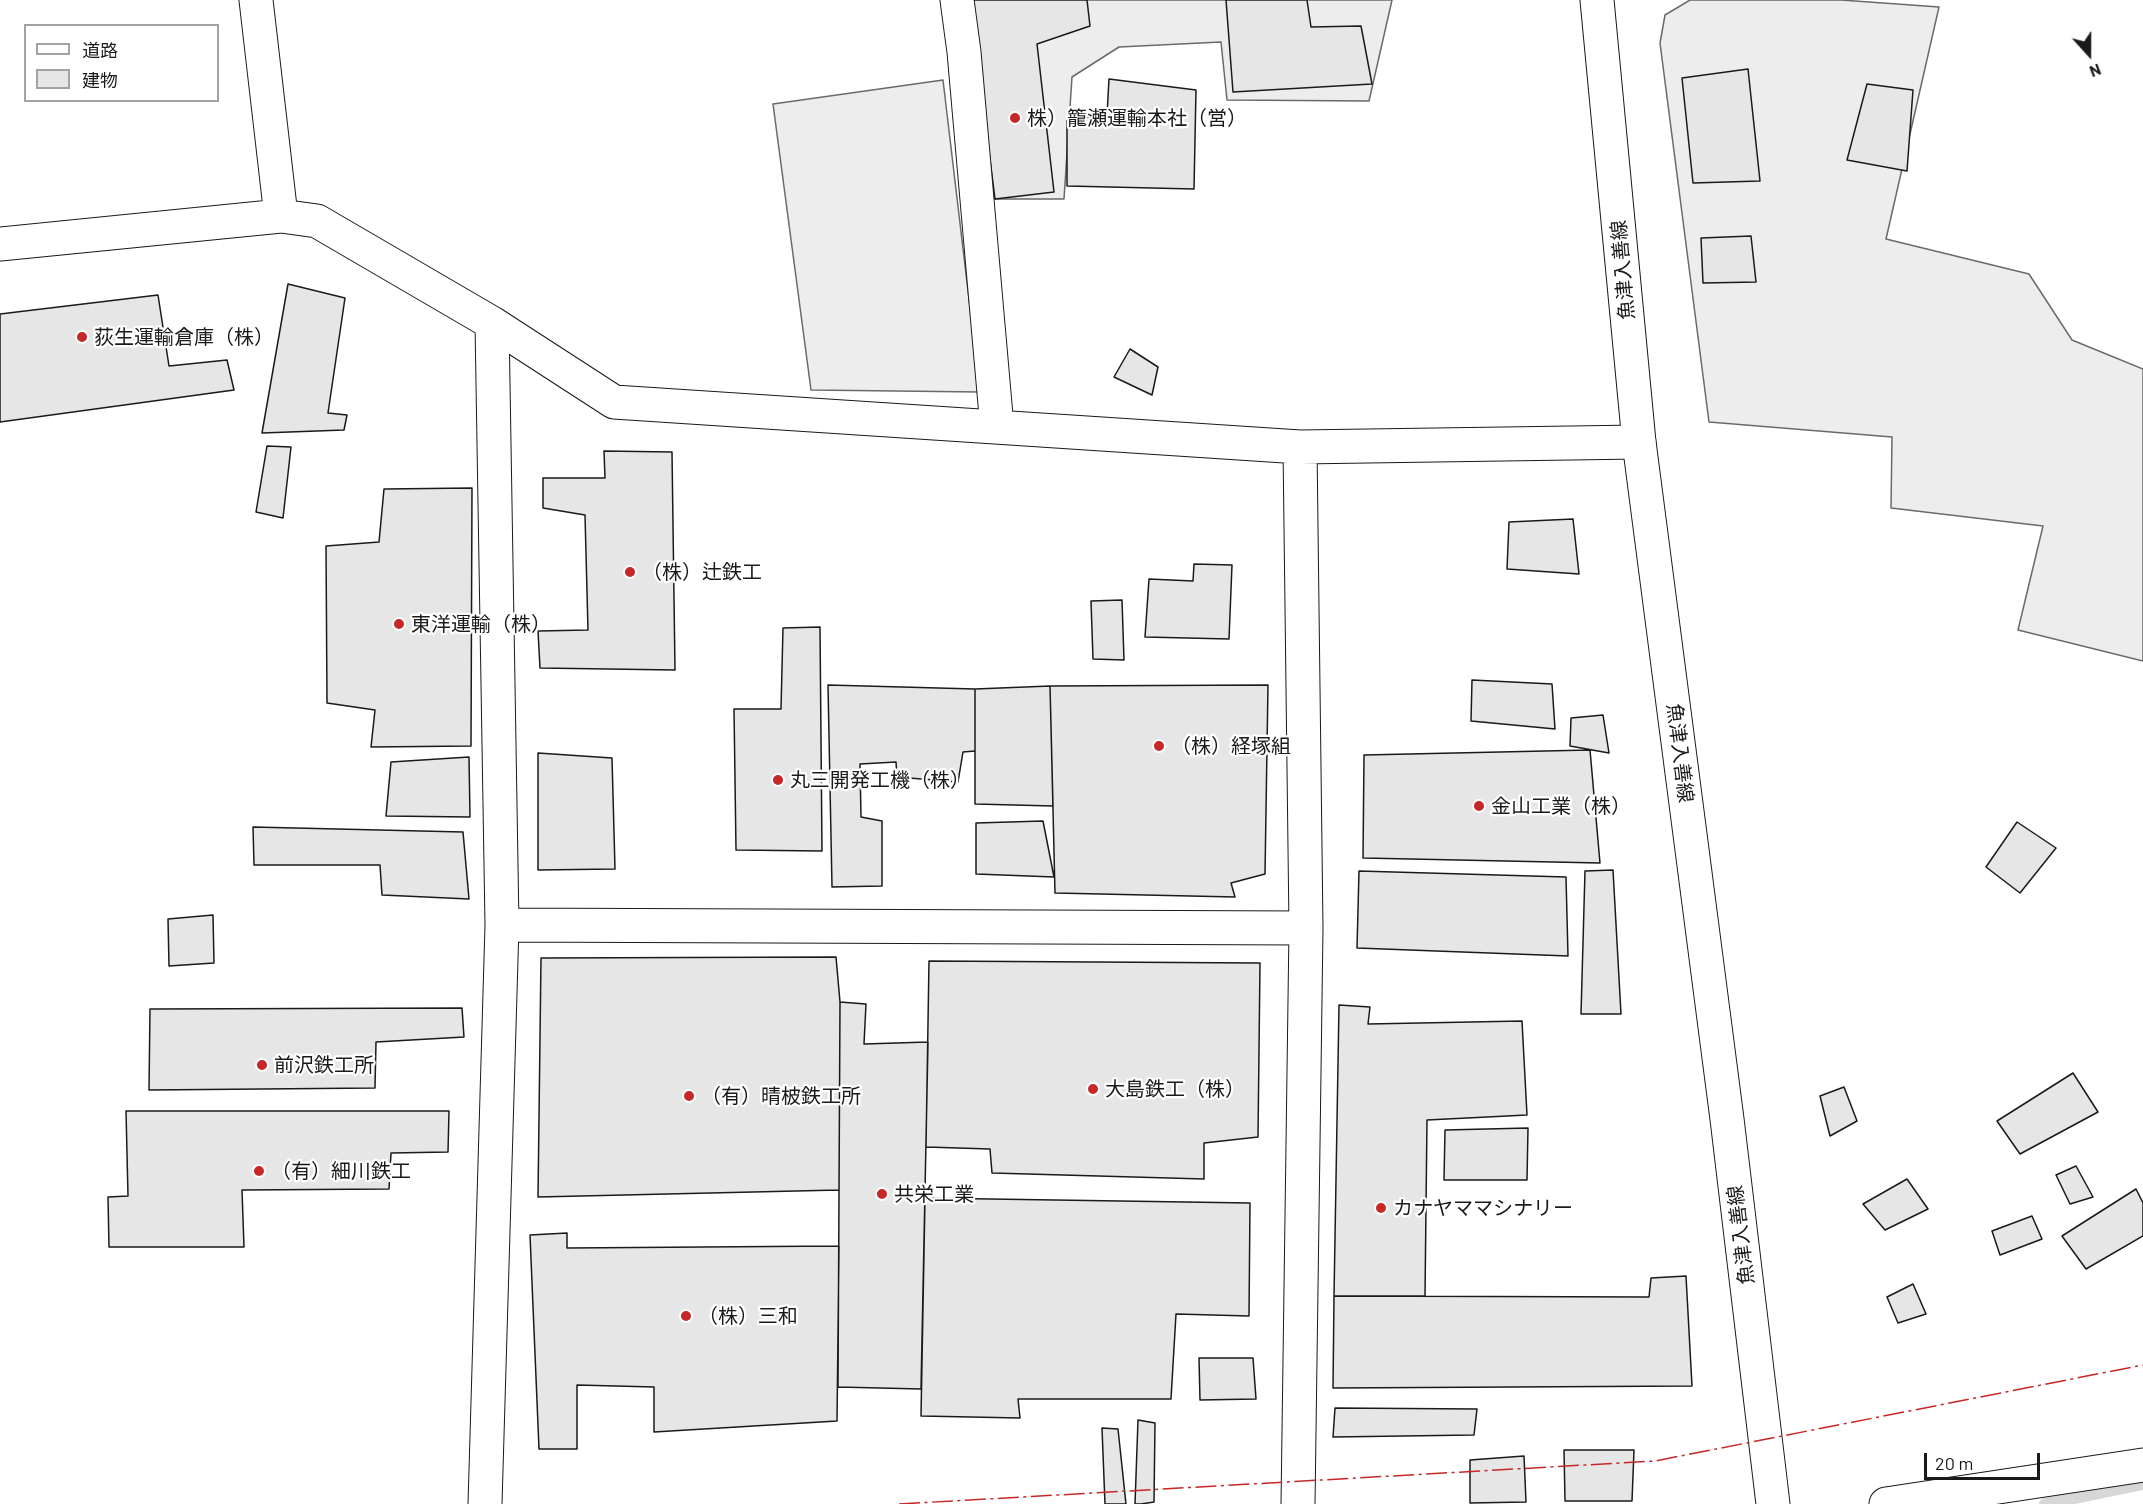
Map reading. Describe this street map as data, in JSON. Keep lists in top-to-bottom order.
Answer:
{
  "streets": {
    "street": ["魚津入善線"]
  },
  "places": [
    "株）籠瀬運輸本社（営）",
    "荻生運輸倉庫（株）",
    "（株）辻鉄工",
    "東洋運輸（株）",
    "（株）経塚組",
    "丸三開発工機（株）",
    "金山工業（株）",
    "前沢鉄工所",
    "大島鉄工（株）",
    "（有）晴柀鉄工所",
    "（有）細川鉄工",
    "共栄工業",
    "カナヤママシナリー",
    "（株）三和"
  ],
  "legend": ["道路", "建物"],
  "scale_bar": "20 m",
  "north": "bottom"
}
